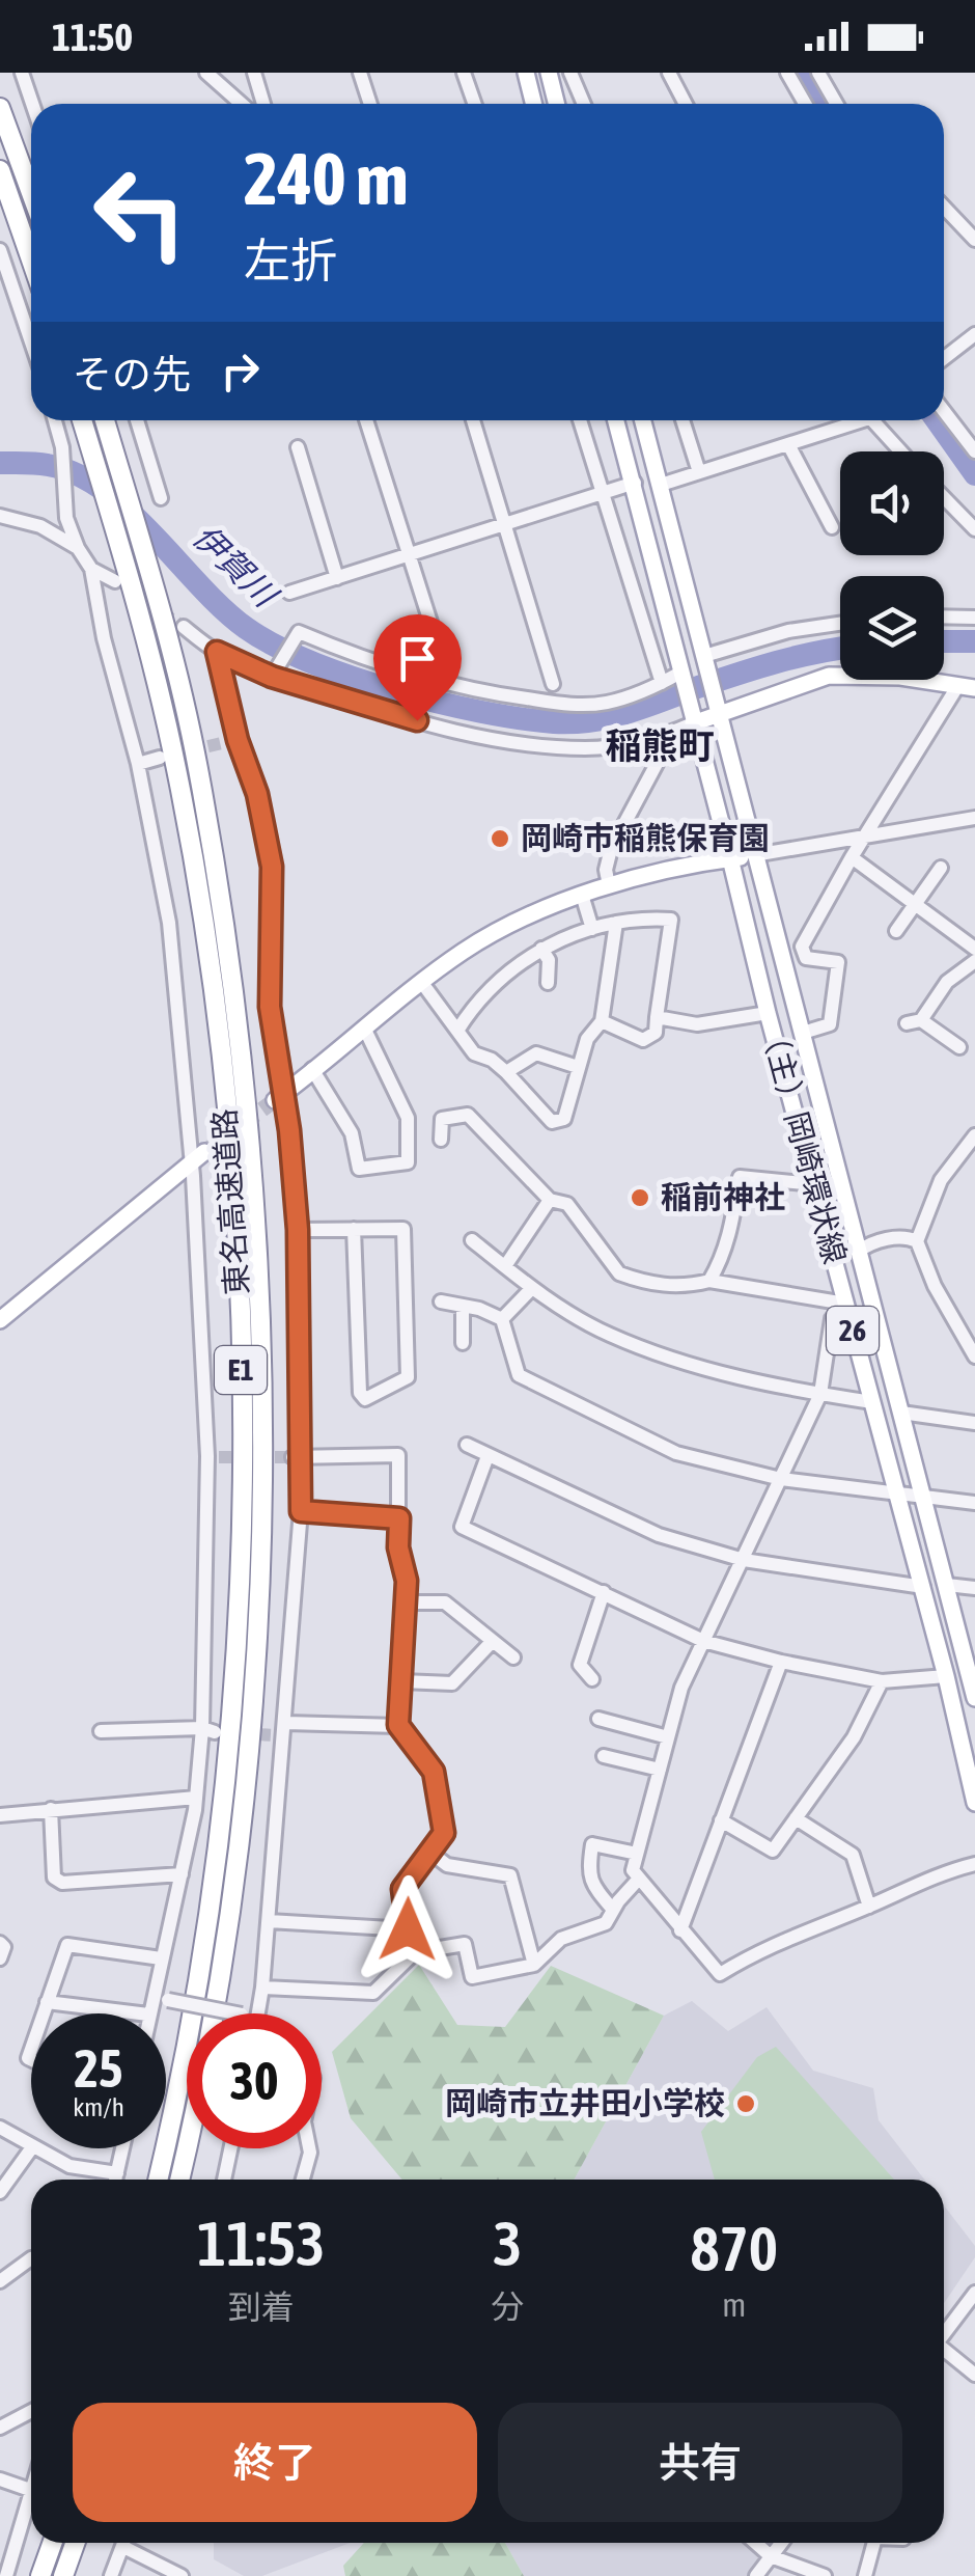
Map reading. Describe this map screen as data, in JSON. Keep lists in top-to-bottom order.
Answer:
{
  "streets": {
    "highway": ["東名高速道路", "E1"],
    "main road": ["（主）岡崎環状線", "26"]
  },
  "crossings": [
    ["（主）岡崎環状線", "26"]
  ],
  "districts": ["稲熊町"],
  "water": ["伊賀川"],
  "places": ["岡崎市稲熊保育園", "稲前神社", "岡崎市立井田小学校"],
  "page": {
    "status": "11:50",
    "turn": ["240 m", "左折"],
    "then": "その先",
    "speed": "25 km/h",
    "limit": "30",
    "eta": [
      "11:53",
      "到着",
      "3",
      "分",
      "870",
      "m"
    ],
    "buttons": ["終了", "共有"]
  }
}
